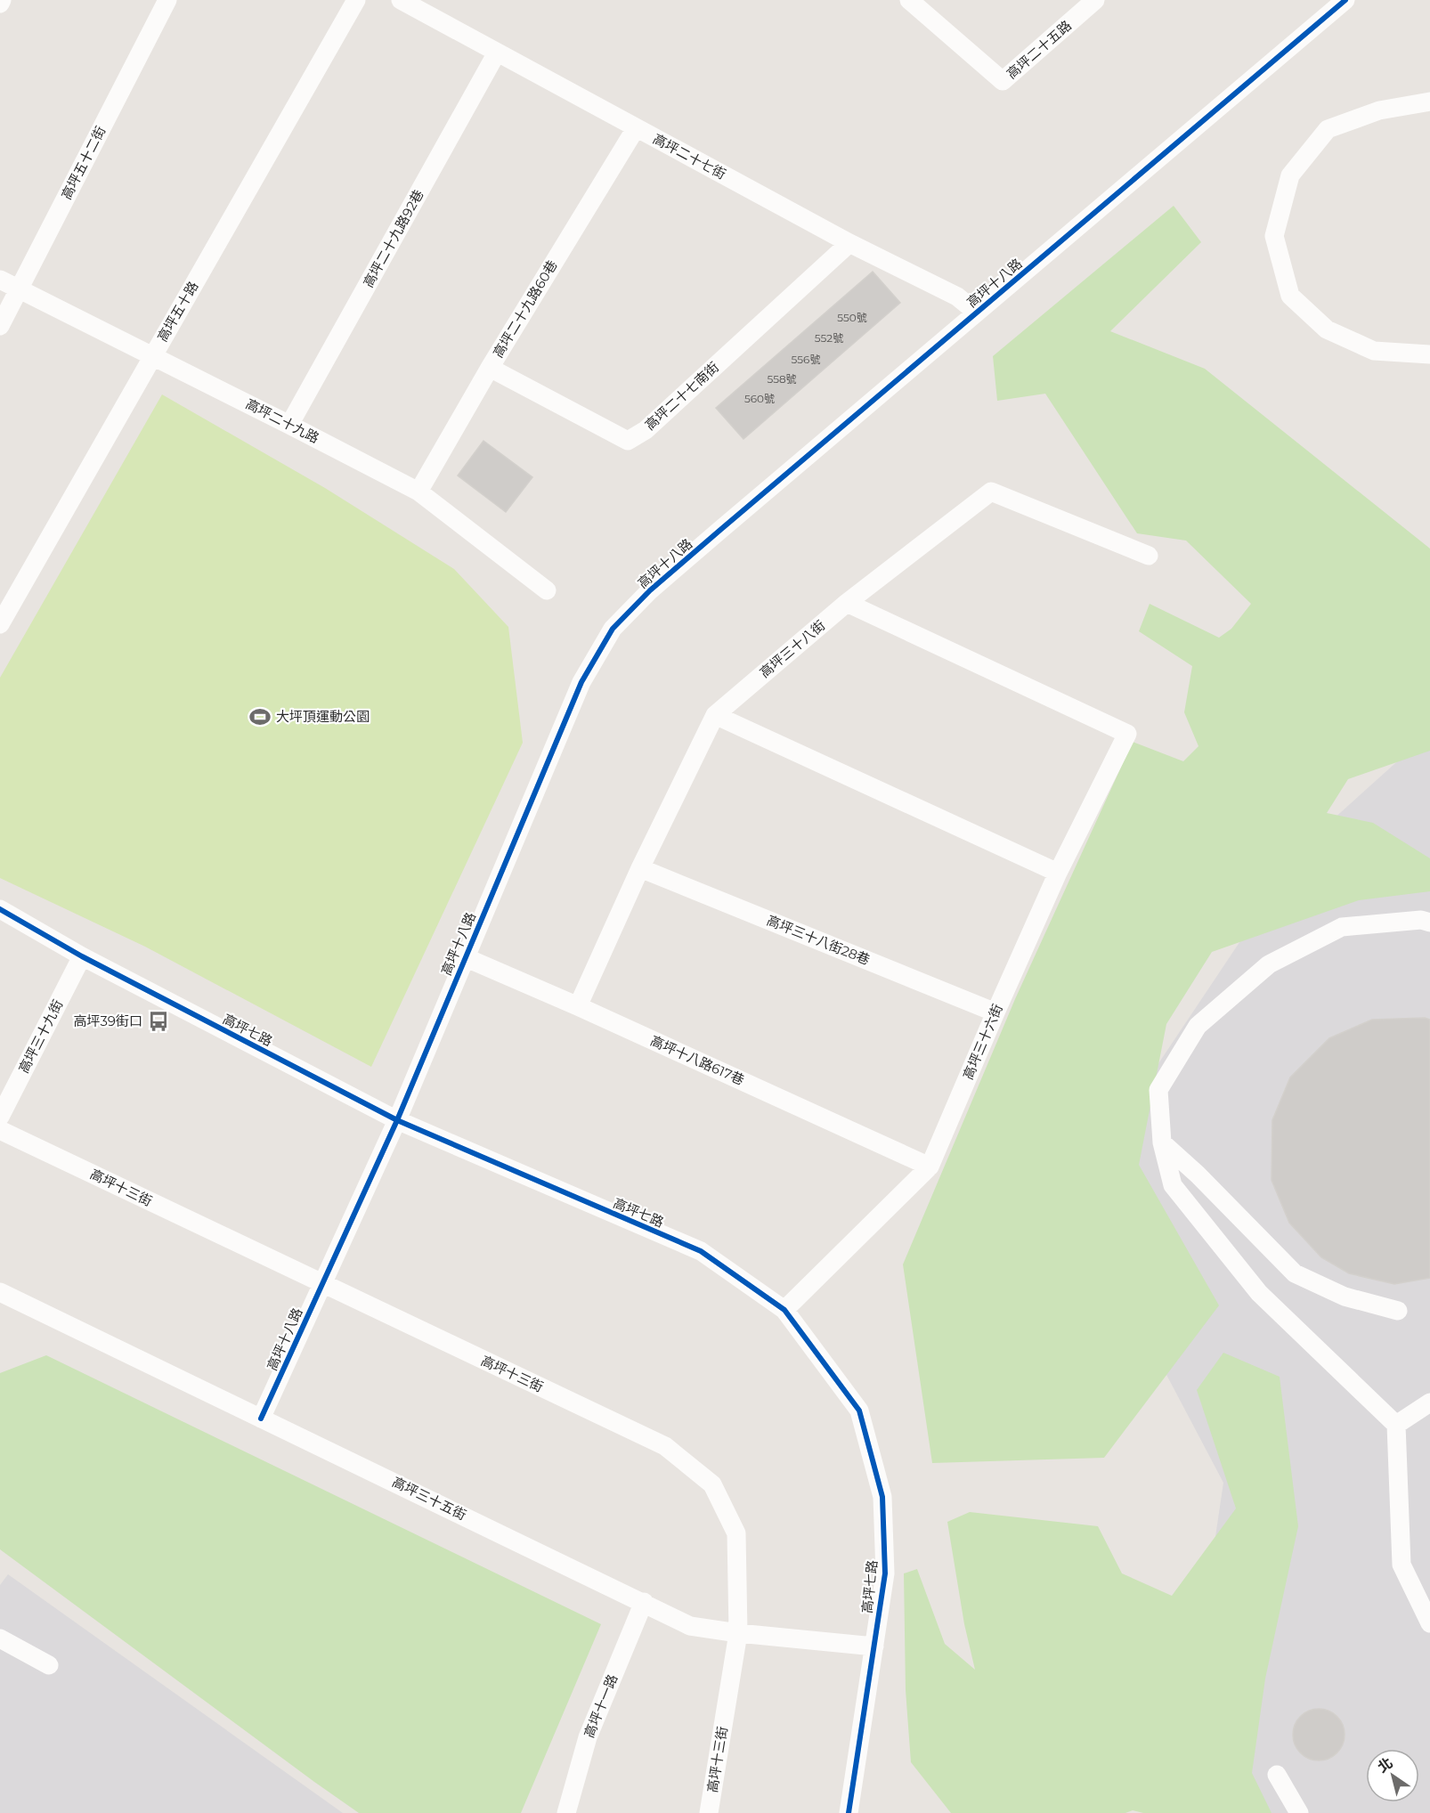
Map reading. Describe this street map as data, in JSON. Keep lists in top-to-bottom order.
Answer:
{
  "streets": {
    "street": [
      "高坪二十五路",
      "高坪二十七街",
      "高坪五十二街",
      "高坪二十九路92巷",
      "高坪十八路",
      "高坪二十九路60巷",
      "高坪五十路",
      "高坪二十七南街",
      "高坪二十九路",
      "高坪三十八街",
      "高坪三十八街28巷",
      "高坪七路",
      "高坪三十九街",
      "高坪三十六街",
      "高坪十八路617巷",
      "高坪十三街",
      "高坪三十五街",
      "高坪十一路"
    ]
  },
  "crossings": [
    ["高坪二十七街", "高坪二十九路92巷"],
    ["高坪二十七街", "高坪十八路"],
    ["高坪二十七街", "高坪二十九路60巷"],
    ["高坪二十七街", "高坪二十七南街"],
    ["高坪五十二街", "高坪二十九路"],
    ["高坪二十九路92巷", "高坪二十九路"],
    ["高坪十八路", "高坪七路"],
    ["高坪十八路", "高坪十八路617巷"],
    ["高坪十八路", "高坪十三街"],
    ["高坪十八路", "高坪三十五街"],
    ["高坪二十九路60巷", "高坪二十七南街"],
    ["高坪二十九路60巷", "高坪二十九路"],
    ["高坪五十路", "高坪二十九路"],
    ["高坪三十八街", "高坪三十八街28巷"],
    ["高坪三十八街", "高坪三十六街"],
    ["高坪三十八街", "高坪十八路617巷"],
    ["高坪三十八街28巷", "高坪三十六街"],
    ["高坪七路", "高坪三十九街"],
    ["高坪七路", "高坪三十六街"],
    ["高坪七路", "高坪三十五街"],
    ["高坪三十六街", "高坪十八路617巷"],
    ["高坪十三街", "高坪三十五街"],
    ["高坪三十五街", "高坪十一路"]
  ],
  "places": {
    "sports": ["大坪頂運動公園"],
    "bus stop": ["高坪39街口"]
  },
  "house_numbers": [
    "550號",
    "552號",
    "556號",
    "558號",
    "560號"
  ],
  "north": "top left"
}
